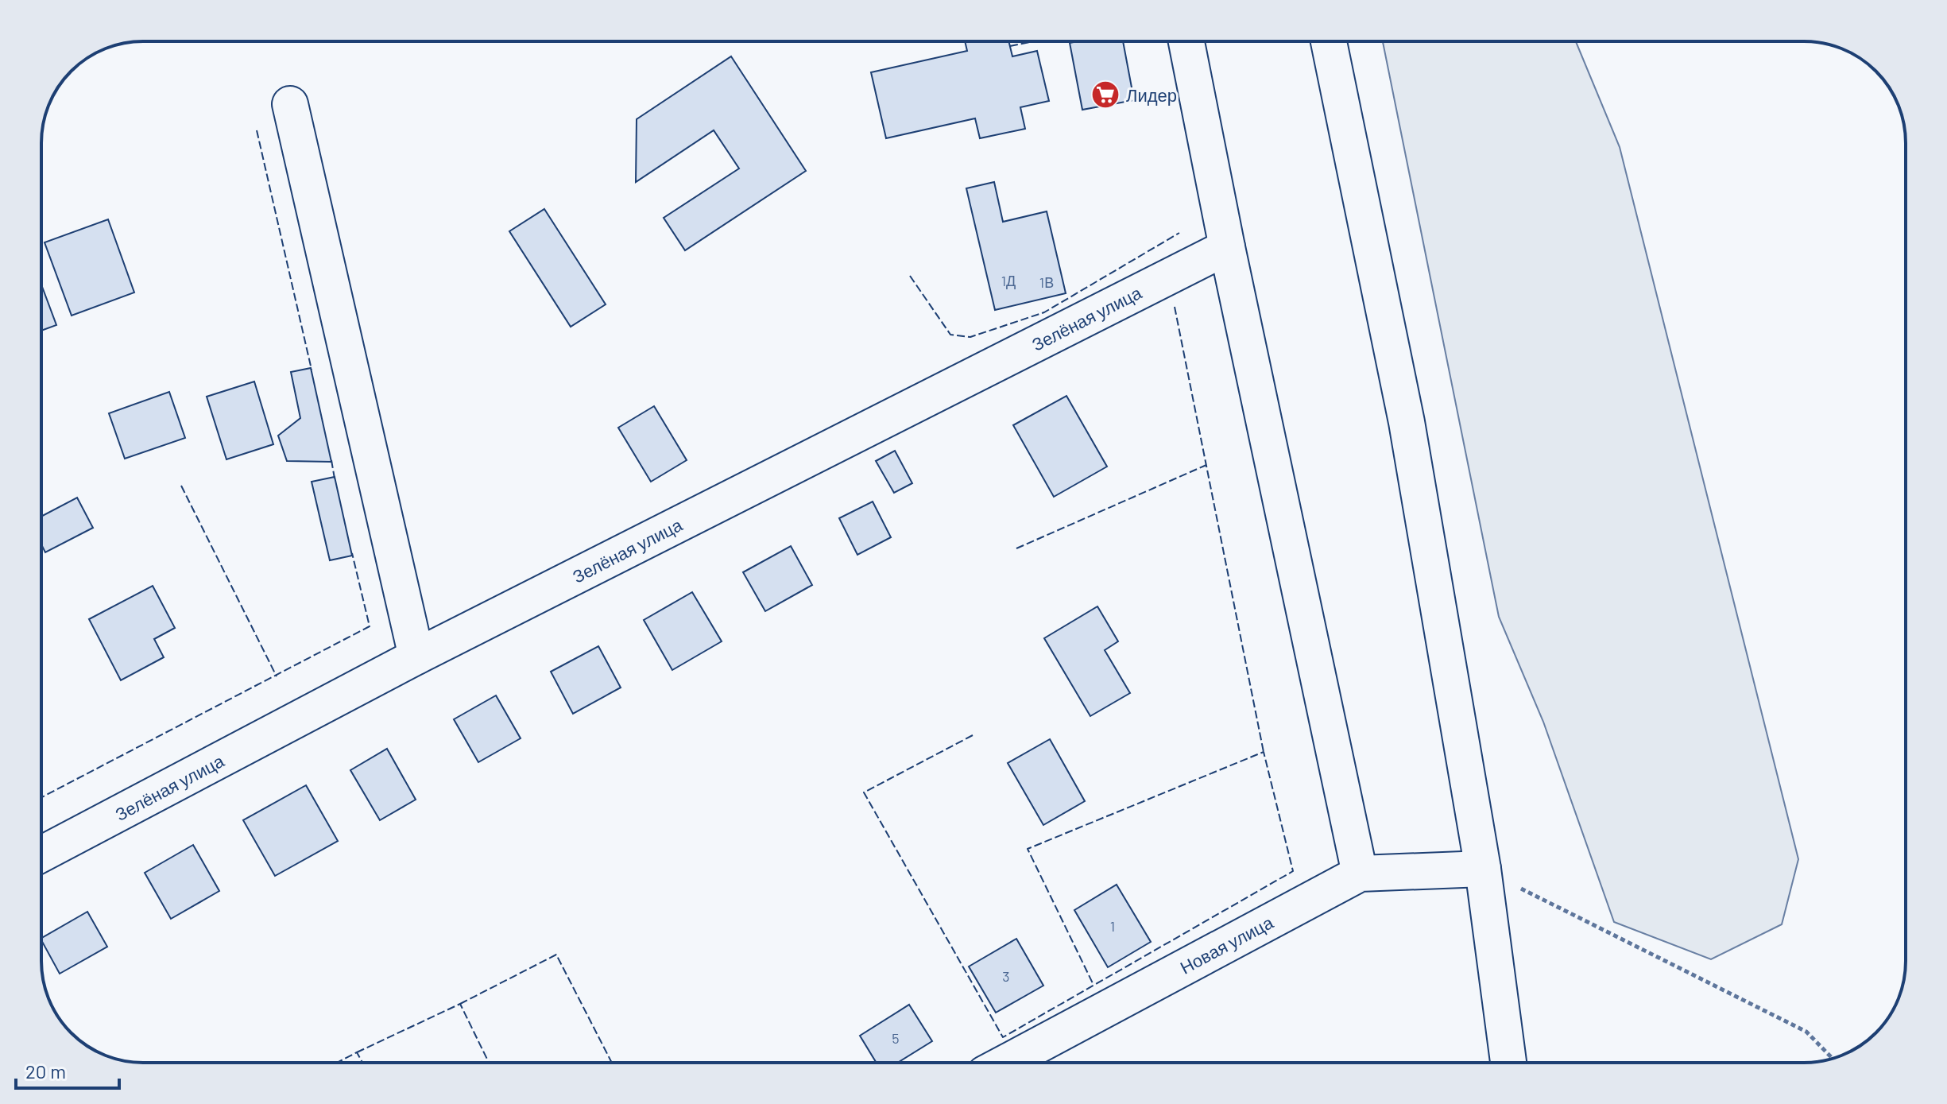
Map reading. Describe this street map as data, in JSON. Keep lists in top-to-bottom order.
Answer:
{
  "streets": {
    "street": ["Зелёная улица", "Новая улица"]
  },
  "places": {
    "supermarket": ["Лидер"]
  },
  "house_numbers": [
    "1Д",
    "1В",
    "1",
    "3",
    "5"
  ],
  "scale_bar": "20 m"
}
